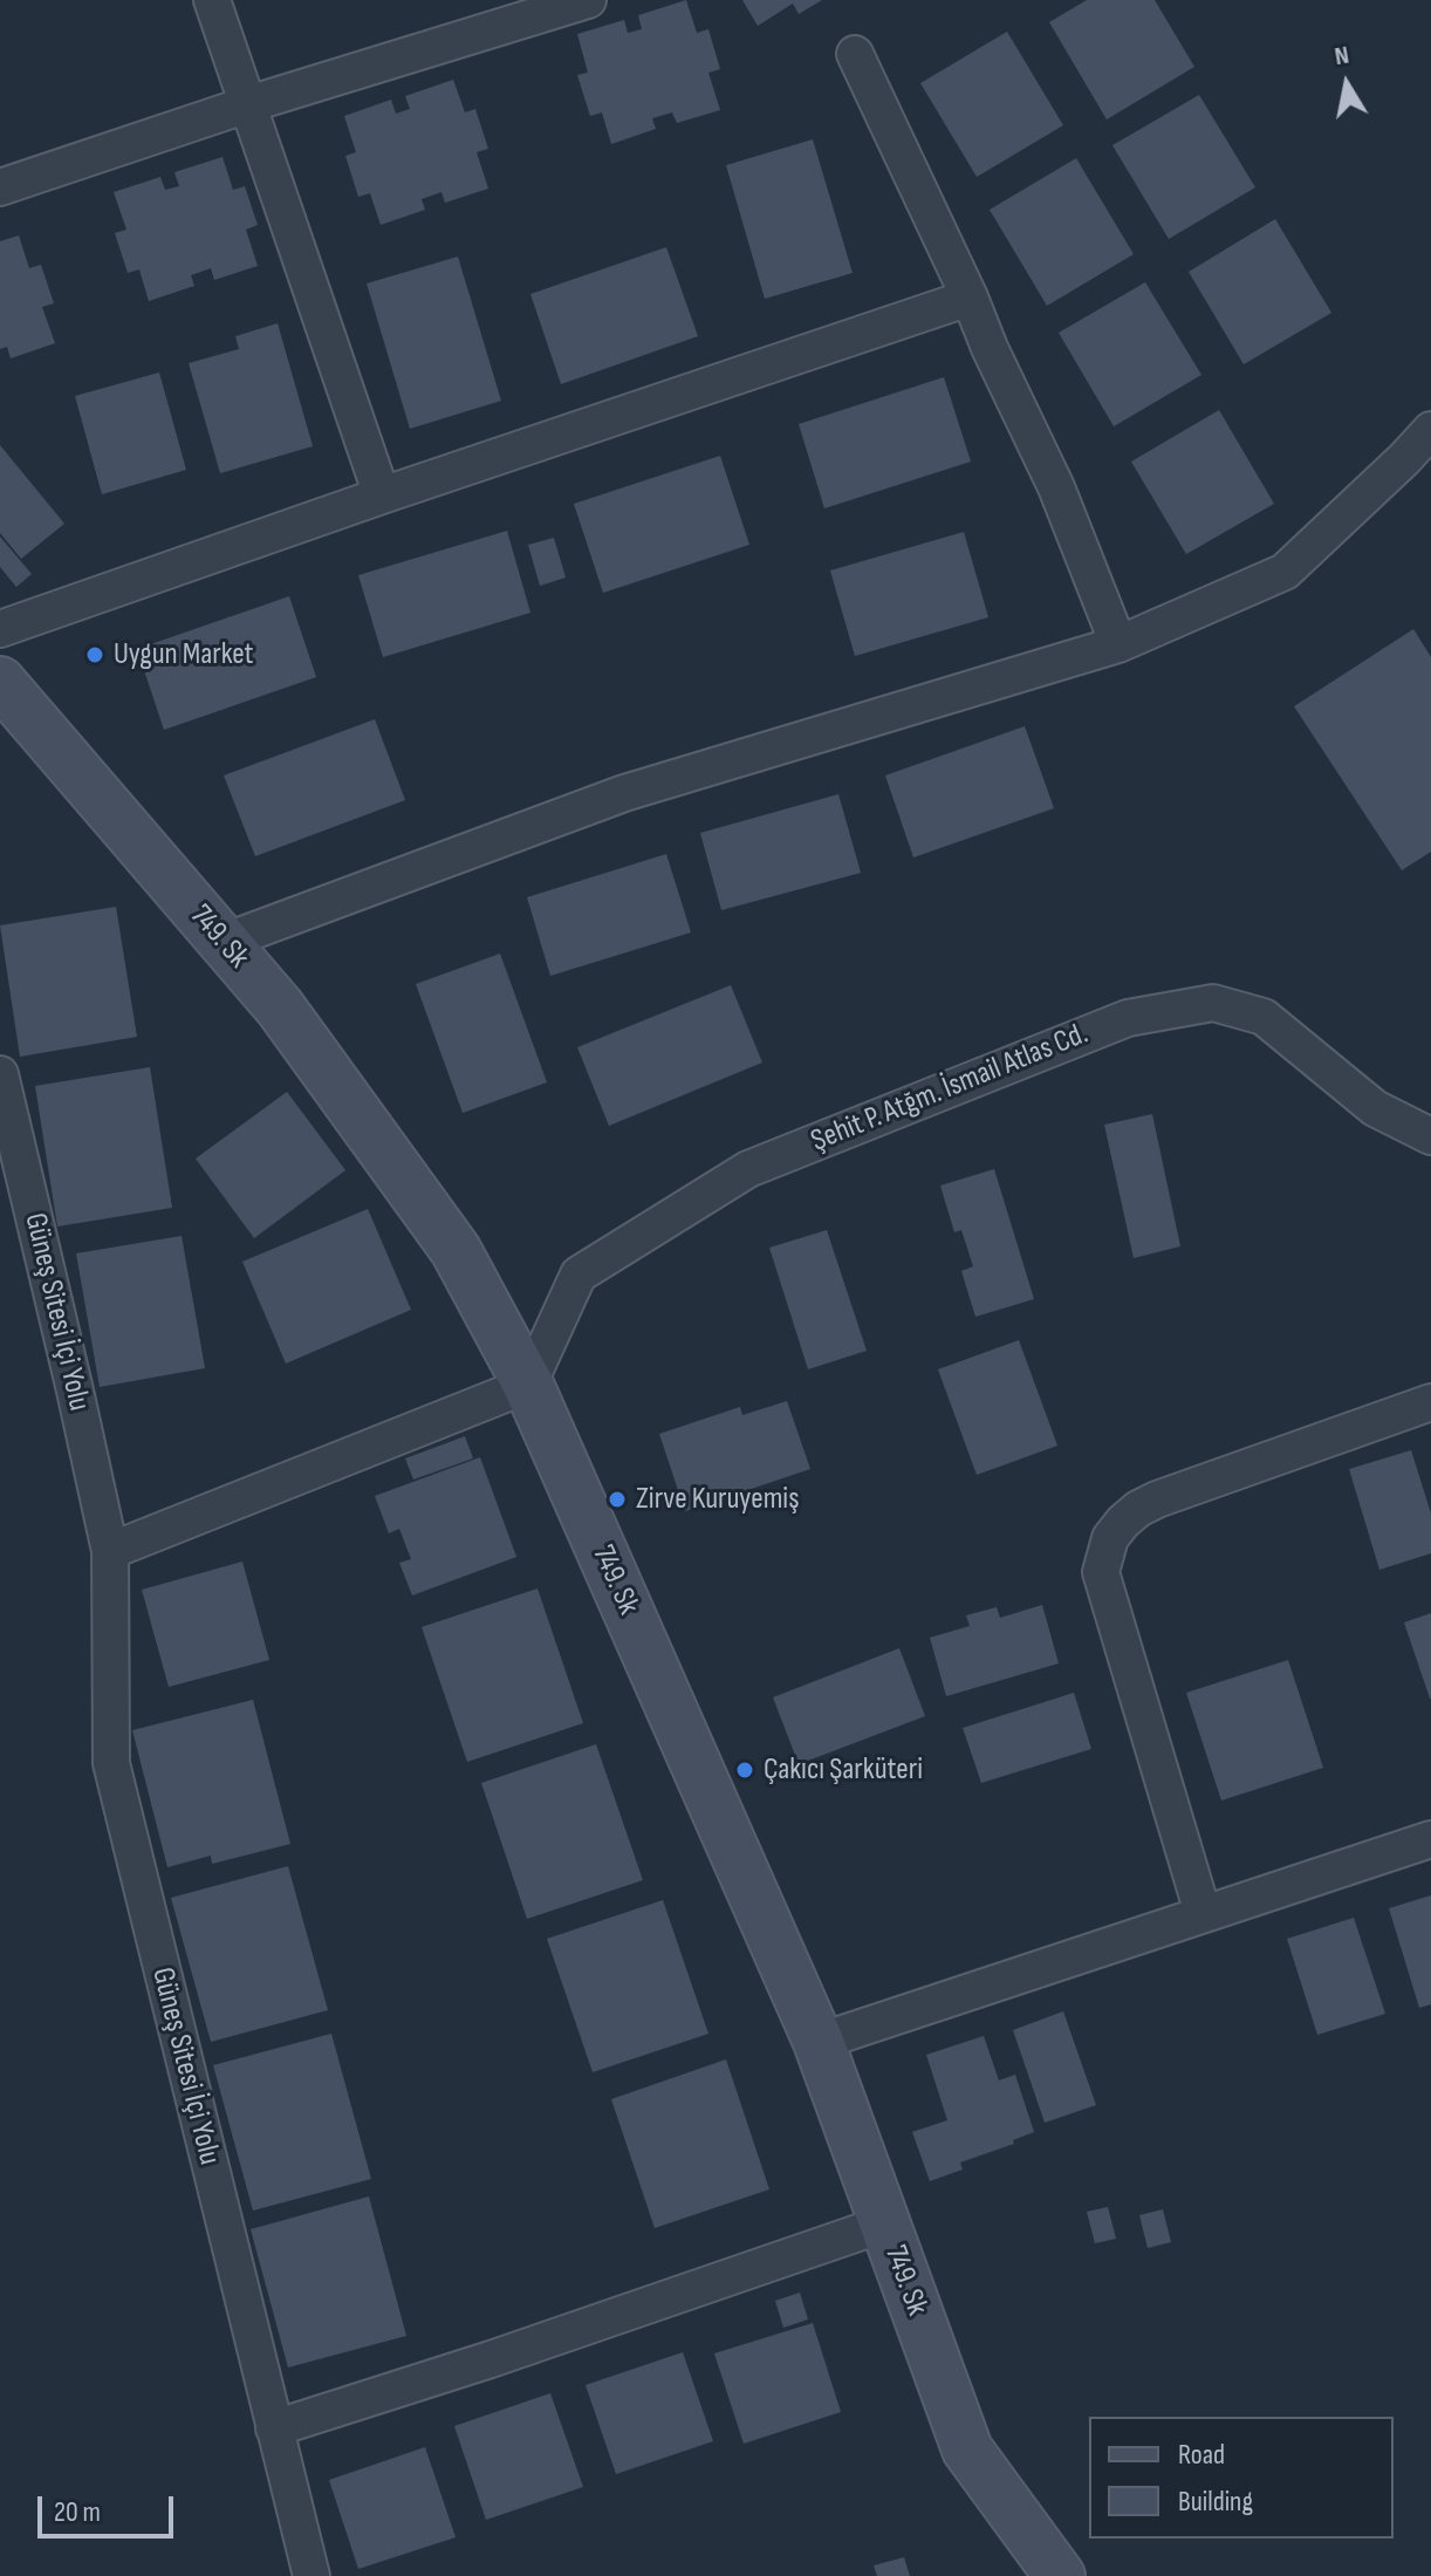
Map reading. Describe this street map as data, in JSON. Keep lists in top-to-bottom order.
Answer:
{
  "streets": {
    "street": ["749. Sk", "Şehit P. Atğm. İsmail Atlas Cd.", "Güneş Sitesi İçi Yolu"]
  },
  "crossings": [
    ["749. Sk", "Şehit P. Atğm. İsmail Atlas Cd."]
  ],
  "places": ["Uygun Market", "Zirve Kuruyemiş", "Çakıcı Şarküteri"],
  "legend": ["Road", "Building"],
  "scale_bar": "20 m",
  "north": "top"
}
